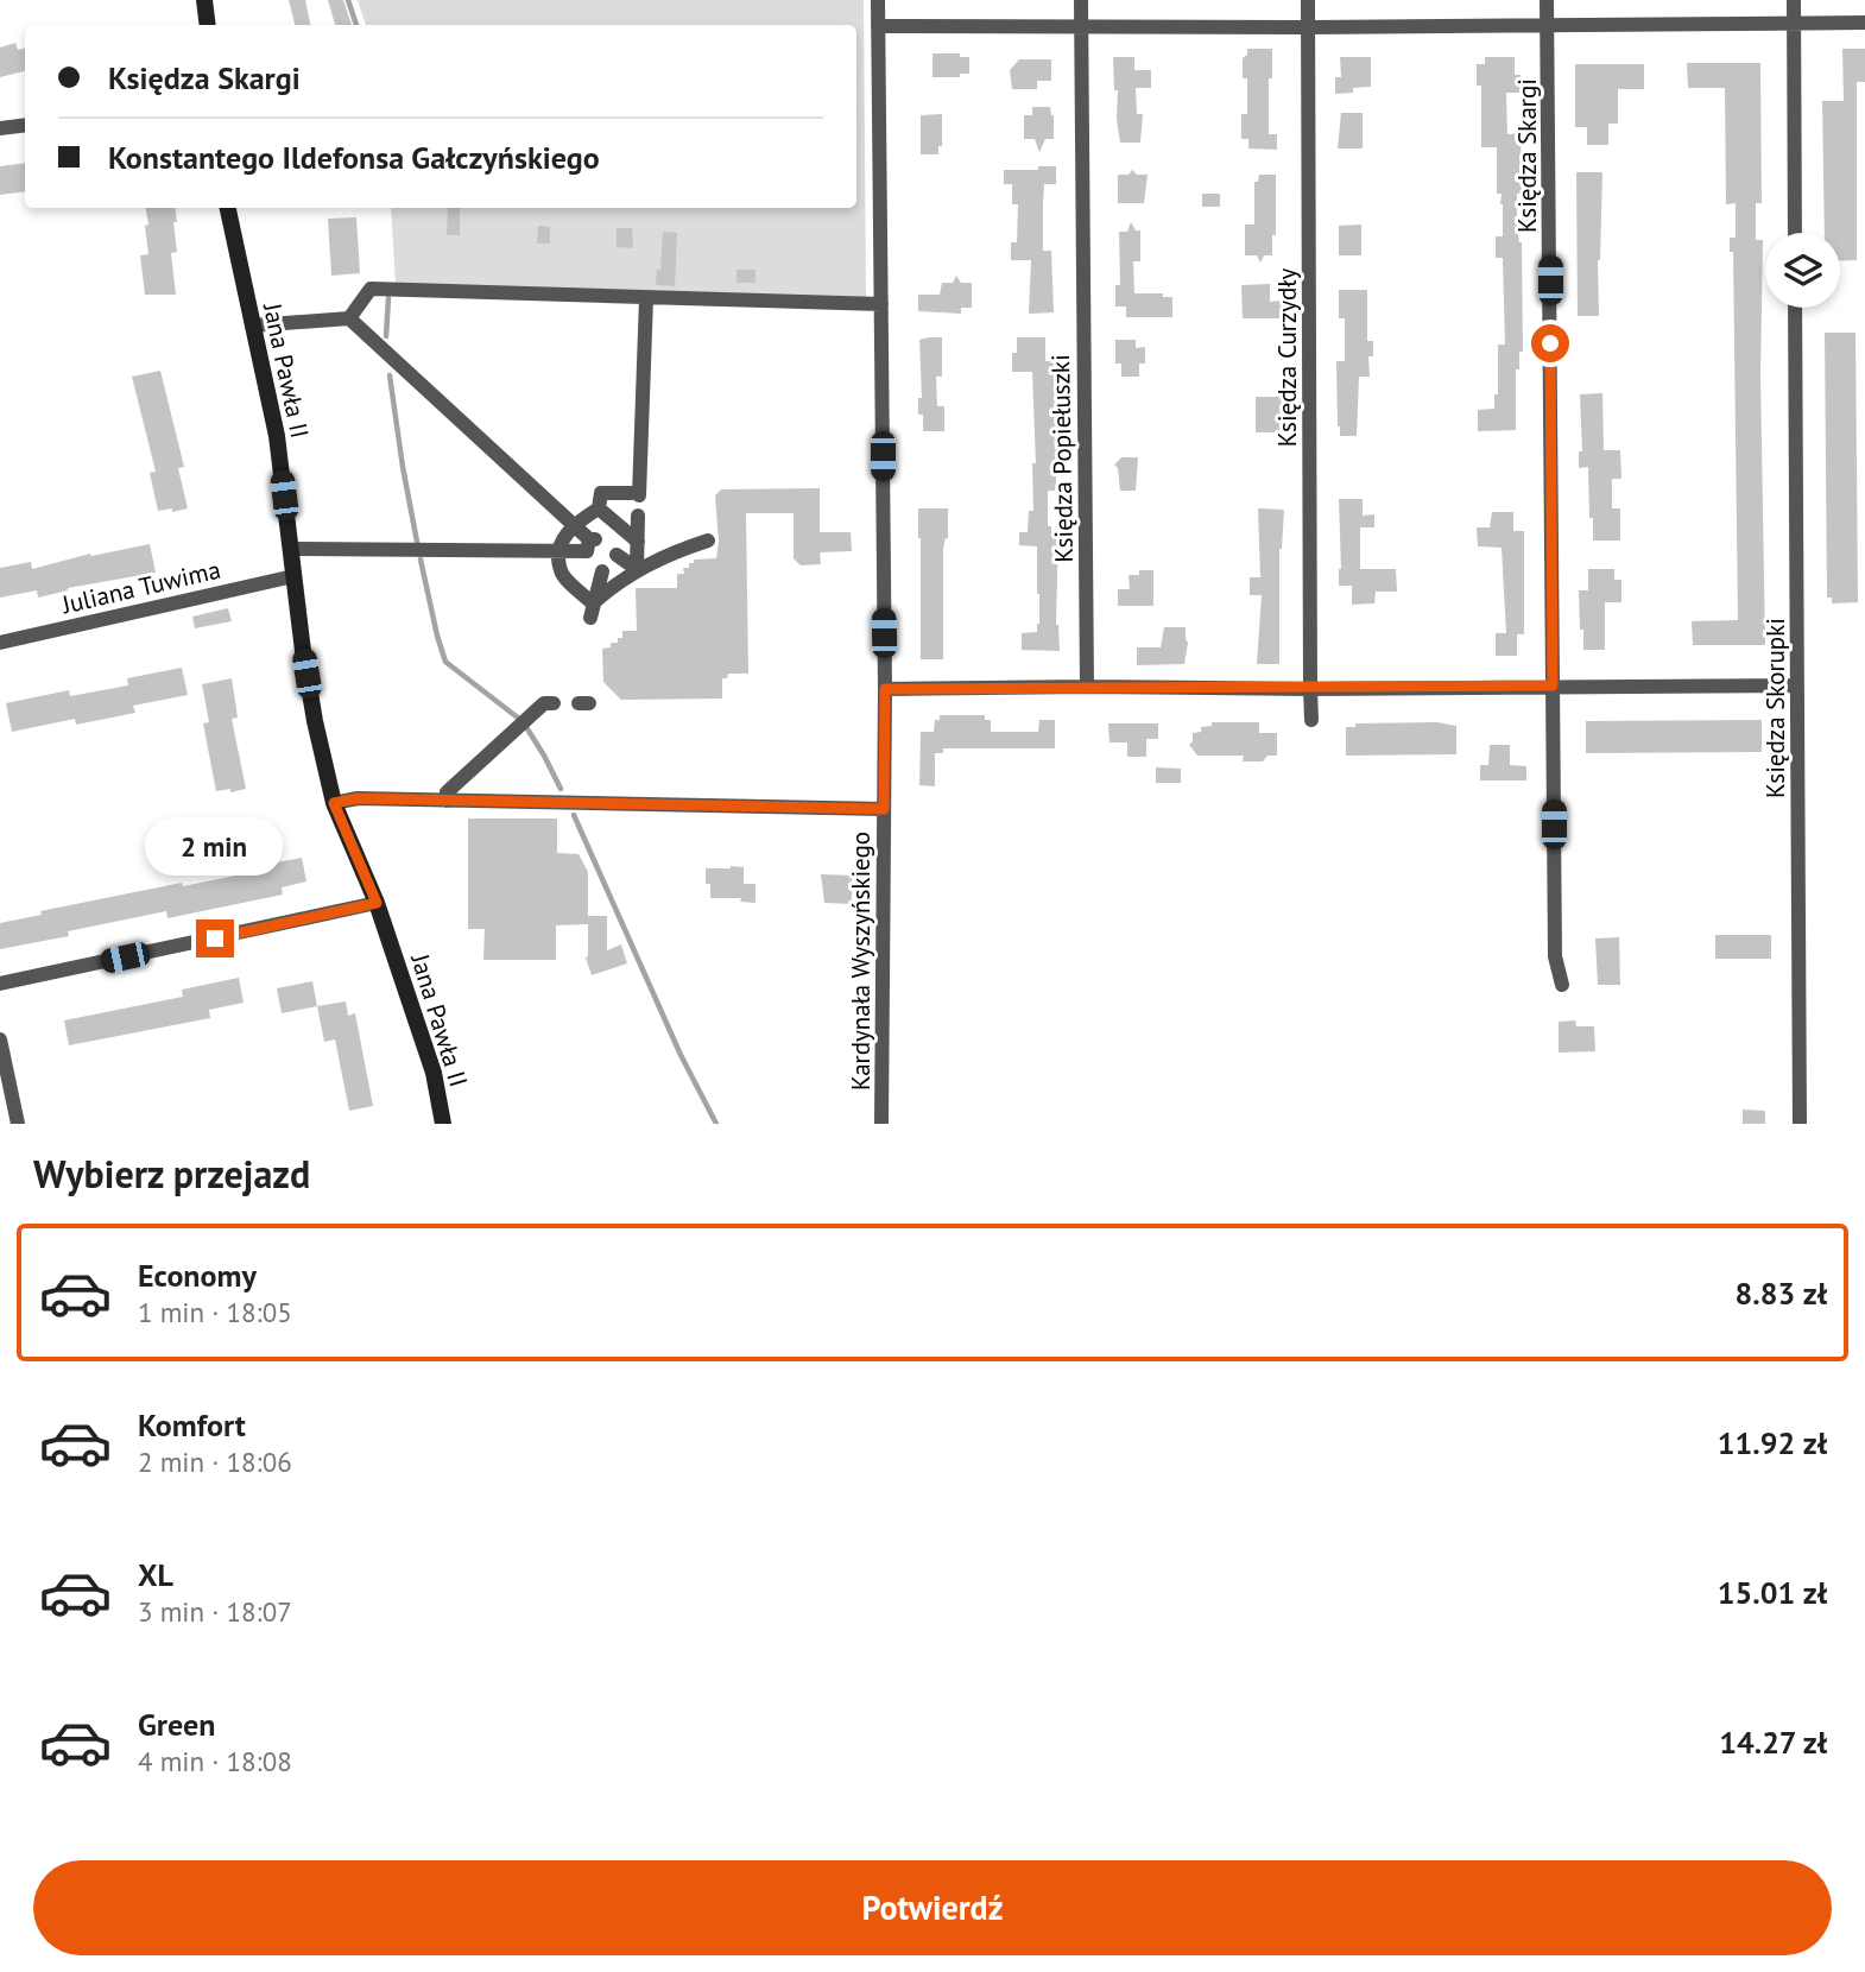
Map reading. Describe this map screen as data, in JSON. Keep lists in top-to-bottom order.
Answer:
{
  "streets": {
    "street": [
      "Księdza Skargi",
      "Księdza Curzydły",
      "Jana Pawła II",
      "Księdza Popiełuszki",
      "Juliana Tuwima",
      "Księdza Skorupki",
      "Kardynała Wyszyńskiego"
    ]
  },
  "crossings": [
    ["Jana Pawła II", "Juliana Tuwima"]
  ],
  "page": {
    "banner": ["Księdza Skargi", "Konstantego Ildefonsa Gałczyńskiego"],
    "bubble": "2 min",
    "heading": "Wybierz przejazd",
    "list": [
      {
        "name": "Economy",
        "note": "1 min · 18:05",
        "value": "8.83 zł"
      },
      {
        "name": "Komfort",
        "note": "2 min · 18:06",
        "value": "11.92 zł"
      },
      {
        "name": "XL",
        "note": "3 min · 18:07",
        "value": "15.01 zł"
      },
      {
        "name": "Green",
        "note": "4 min · 18:08",
        "value": "14.27 zł"
      }
    ],
    "buttons": "Potwierdź"
  }
}
